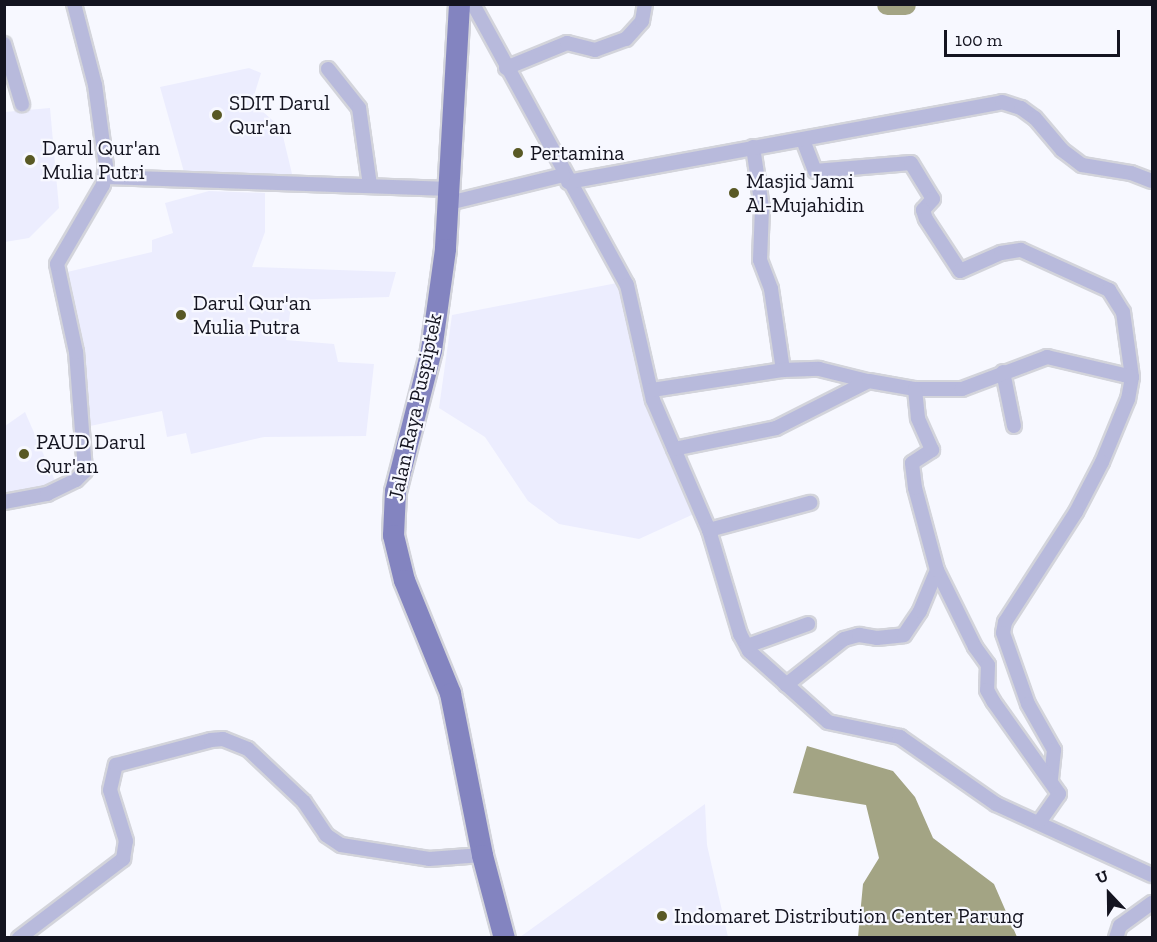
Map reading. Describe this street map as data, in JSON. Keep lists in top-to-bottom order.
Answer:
{
  "streets": {
    "main road": ["Jalan Raya Puspiptek"]
  },
  "places": [
    "SDIT Darul Qur'an",
    "Pertamina",
    "Darul Qur'an Mulia Putri",
    "Masjid Jami Al-Mujahidin",
    "Darul Qur'an Mulia Putra",
    "PAUD Darul Qur'an",
    "Indomaret Distribution Center Parung"
  ],
  "scale_bar": "100 m",
  "north": "top"
}
